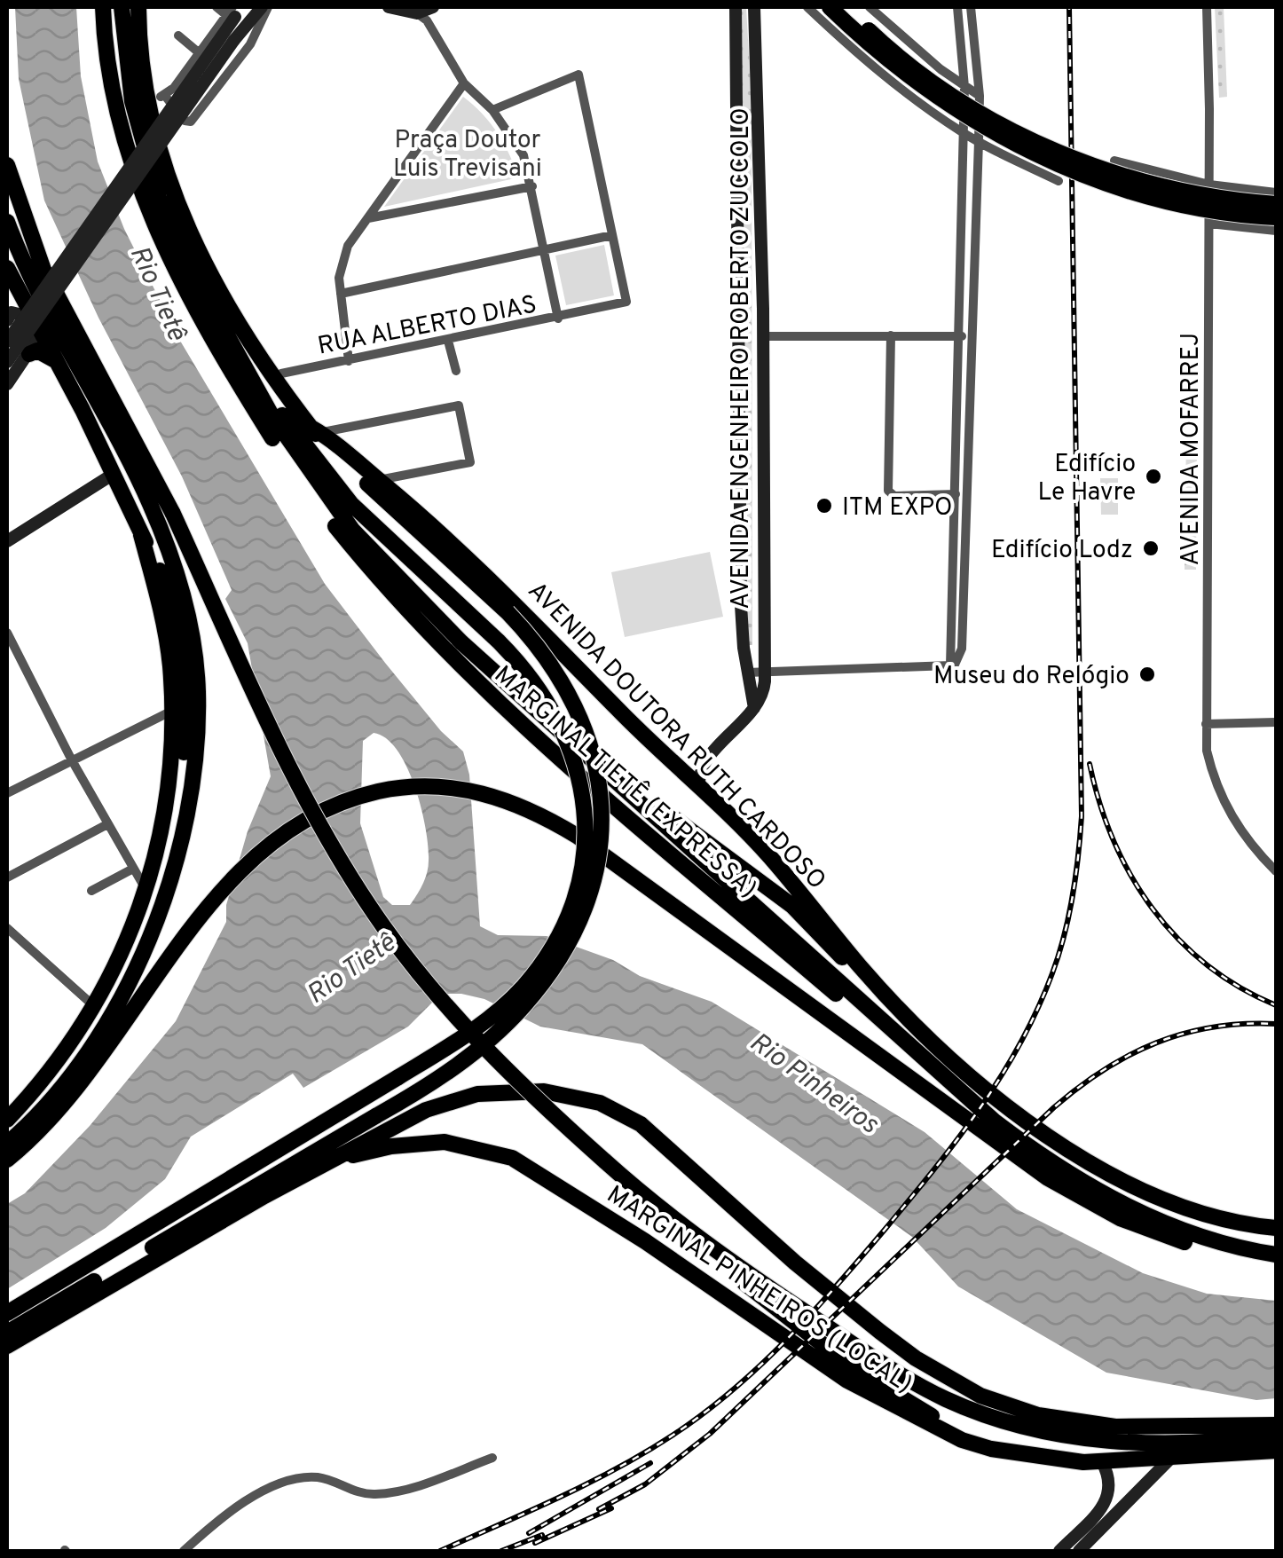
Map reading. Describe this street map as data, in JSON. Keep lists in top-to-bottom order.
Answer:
{
  "streets": {
    "highway": ["AVENIDA DOUTORA RUTH CARDOSO", "MARGINAL TIETÊ (EXPRESSA)", "MARGINAL PINHEIROS (LOCAL)"],
    "street": ["RUA ALBERTO DIAS", "AVENIDA ENGENHEIRO ROBERTO ZUCCOLO", "AVENIDA MOFARREJ"]
  },
  "crossings": [
    ["AVENIDA ENGENHEIRO ROBERTO ZUCCOLO", "AVENIDA DOUTORA RUTH CARDOSO"]
  ],
  "water": ["Rio Tietê", "Rio Pinheiros"],
  "parks": ["Praça Doutor Luis Trevisani"],
  "places": [
    "Edifício Le Havre",
    "ITM EXPO",
    "Edifício Lodz",
    "Museu do Relógio"
  ]
}
